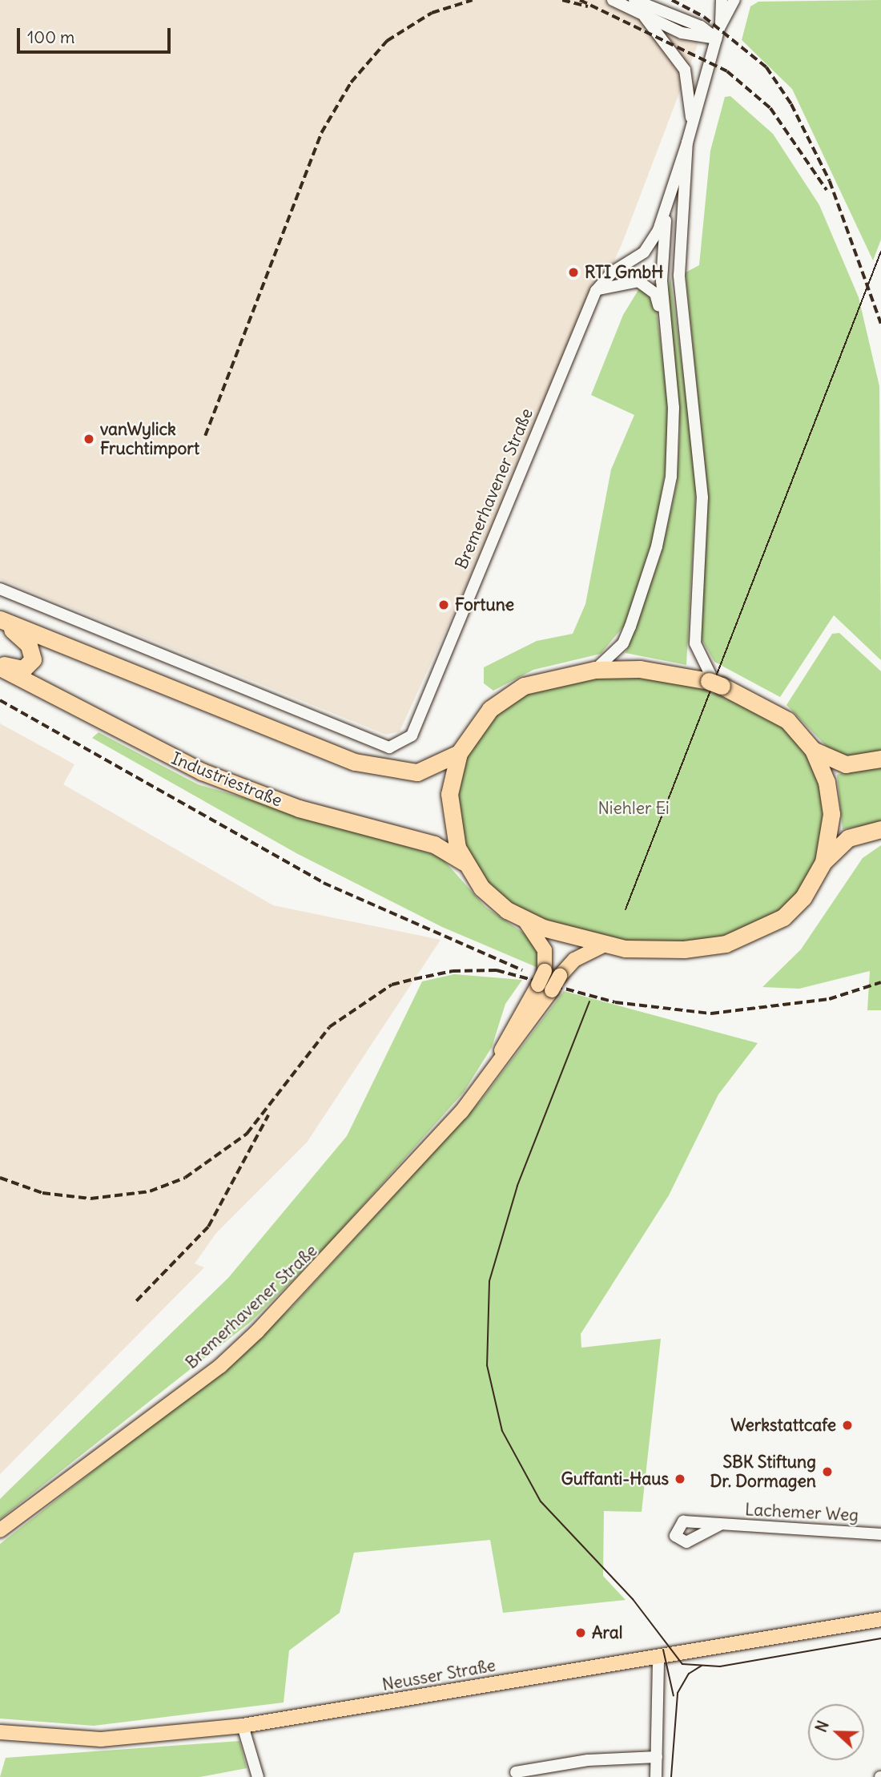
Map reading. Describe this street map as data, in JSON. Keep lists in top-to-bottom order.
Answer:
{
  "streets": {
    "highway": ["Industriestraße"],
    "main road": ["Bremerhavener Straße", "Neusser Straße"],
    "street": ["Lachemer Weg"]
  },
  "parks": ["Niehler Ei"],
  "places": [
    "RTI GmbH",
    "vanWylick Fruchtimport",
    "Fortune",
    "Werkstattcafe",
    "SBK Stiftung Dr. Dormagen",
    "Guffanti-Haus",
    "Aral"
  ],
  "scale_bar": "100 m",
  "north": "left"
}
